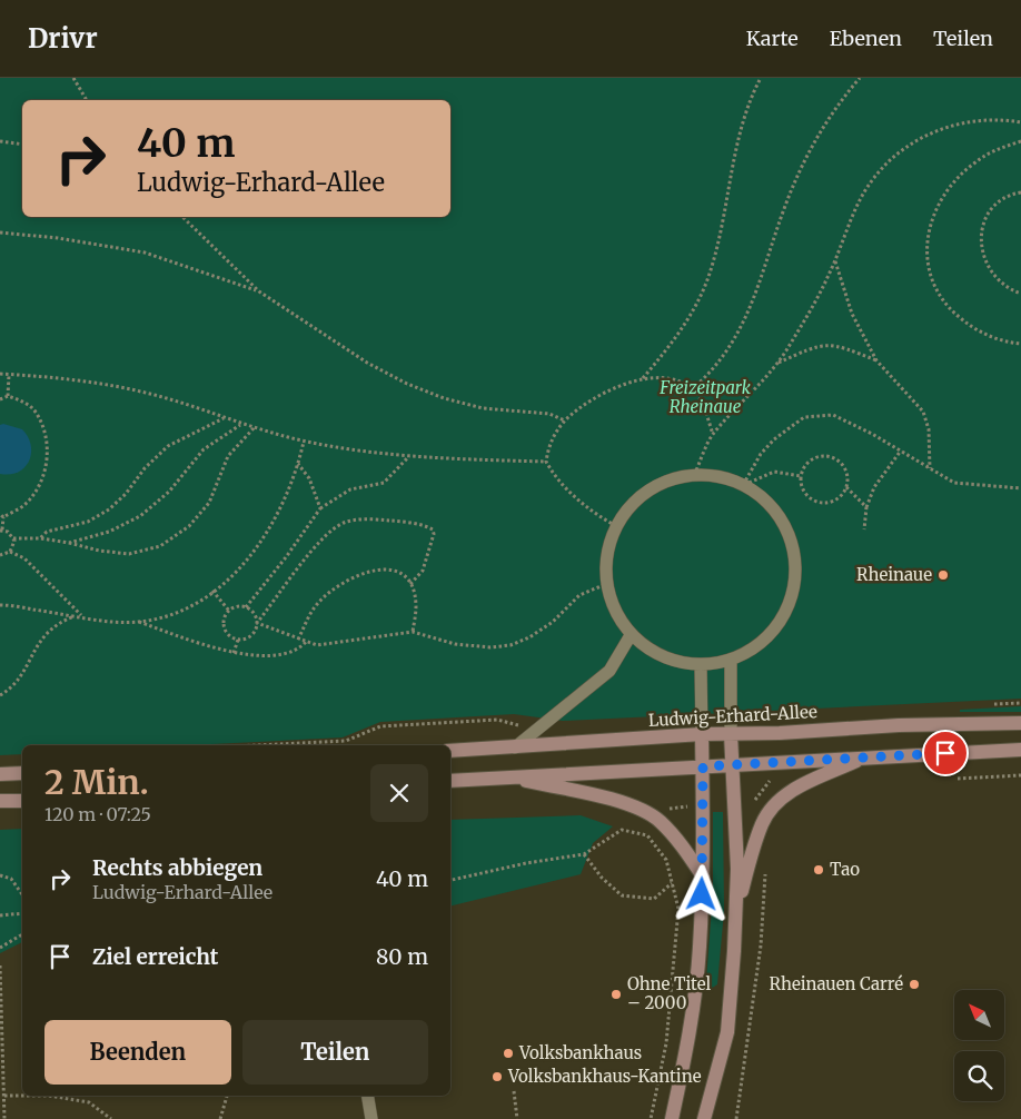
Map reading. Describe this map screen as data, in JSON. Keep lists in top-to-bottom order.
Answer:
{
  "streets": {
    "main road": ["Ludwig-Erhard-Allee"]
  },
  "parks": ["Freizeitpark Rheinaue"],
  "places": [
    "Rheinaue",
    "Tao",
    "Rheinauen Carré",
    "Ohne Titel – 2000",
    "Volksbankhaus",
    "Volksbankhaus-Kantine"
  ],
  "north": "top left",
  "page": {
    "header": "Drivr",
    "nav": ["Karte", "Ebenen", "Teilen"],
    "turn": ["40 m", "Ludwig-Erhard-Allee"],
    "heading": ["2 Min.", "120 m · 07:25"],
    "list": [
      {
        "name": "Rechts abbiegen",
        "note": "Ludwig-Erhard-Allee",
        "value": "40 m"
      },
      {
        "name": "Ziel erreicht",
        "value": "80 m"
      }
    ],
    "buttons": ["Beenden", "Teilen"]
  }
}
